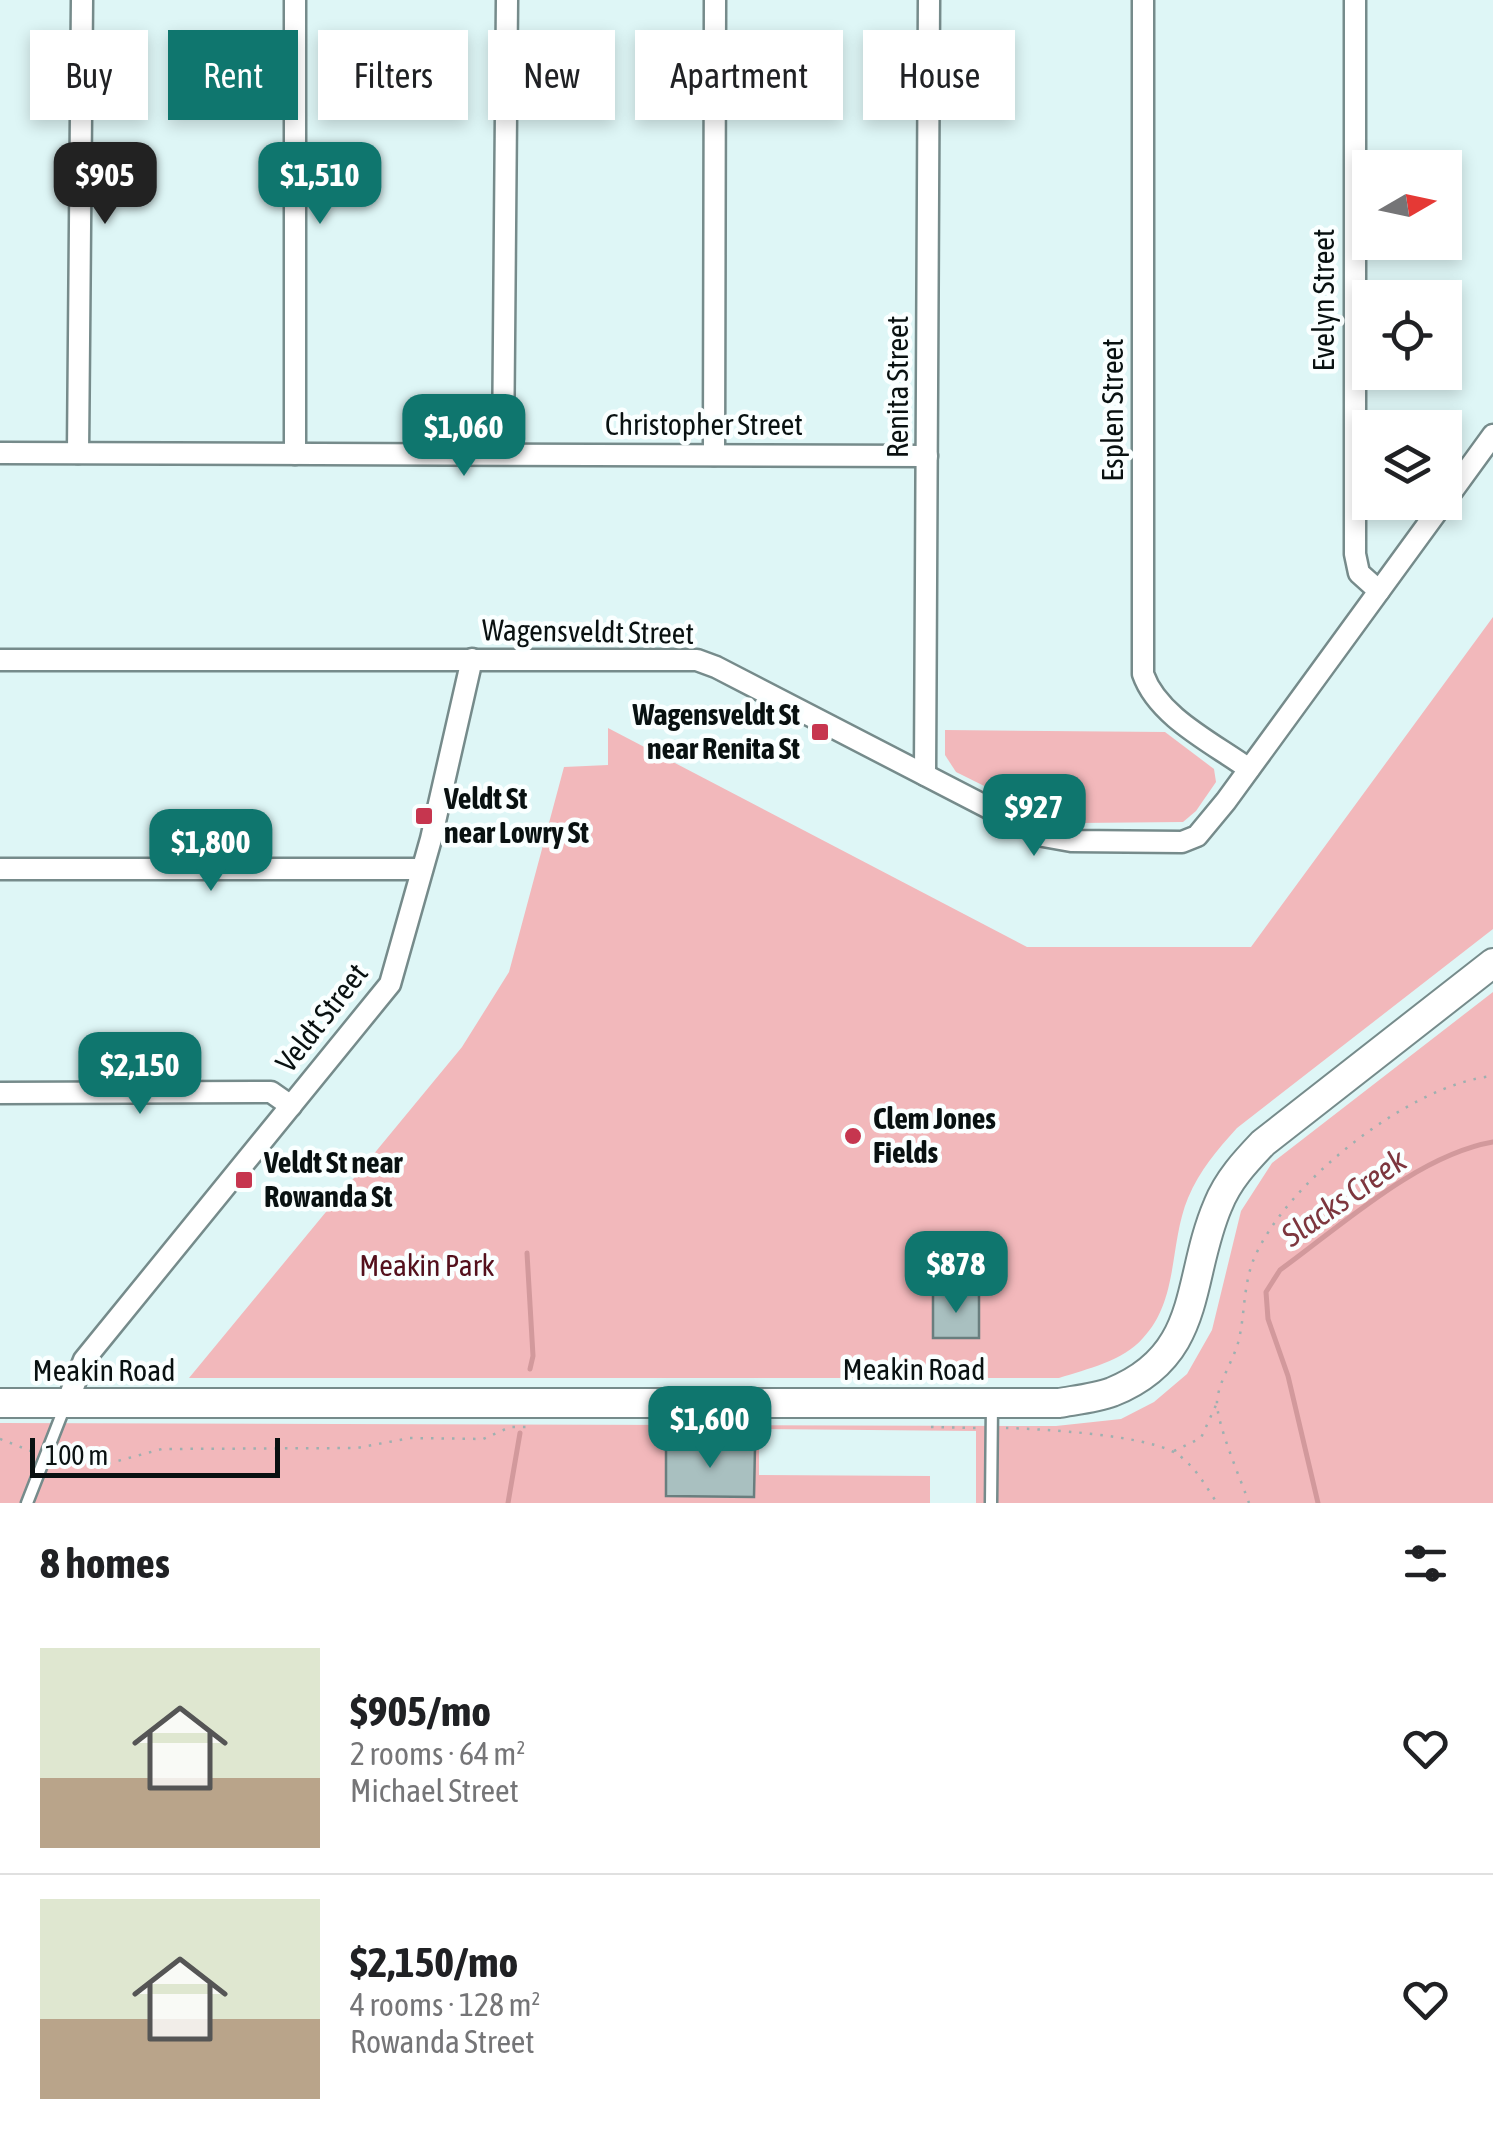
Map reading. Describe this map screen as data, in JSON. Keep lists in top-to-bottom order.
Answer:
{
  "streets": {
    "street": [
      "Evelyn Street",
      "Renita Street",
      "Esplen Street",
      "Christopher Street",
      "Wagensveldt Street",
      "Veldt Street",
      "Meakin Road"
    ]
  },
  "crossings": [
    ["Evelyn Street", "Wagensveldt Street"],
    ["Renita Street", "Christopher Street"],
    ["Renita Street", "Wagensveldt Street"],
    ["Esplen Street", "Wagensveldt Street"],
    ["Wagensveldt Street", "Veldt Street"],
    ["Veldt Street", "Meakin Road"]
  ],
  "water": ["Slacks Creek"],
  "parks": ["Meakin Park"],
  "places": {
    "transit": ["Wagensveldt St near Renita St", "Veldt St near Lowry St", "Veldt St near Rowanda St"],
    "other": ["Clem Jones Fields"]
  },
  "scale_bar": "100 m",
  "north": "right",
  "page": {
    "chip": [
      "Buy",
      "Rent",
      "Filters",
      "New",
      "Apartment",
      "House"
    ],
    "price": [
      "$905",
      "$1,510",
      "$1,060",
      "$927",
      "$1,800",
      "$2,150",
      "$878",
      "$1,600"
    ],
    "scale": "100 m",
    "heading": "8 homes",
    "list": [
      {
        "name": "$905/mo",
        "note": "2 rooms · 64 m² · Michael Street"
      },
      {
        "name": "$2,150/mo",
        "note": "4 rooms · 128 m² · Rowanda Street"
      }
    ]
  }
}
